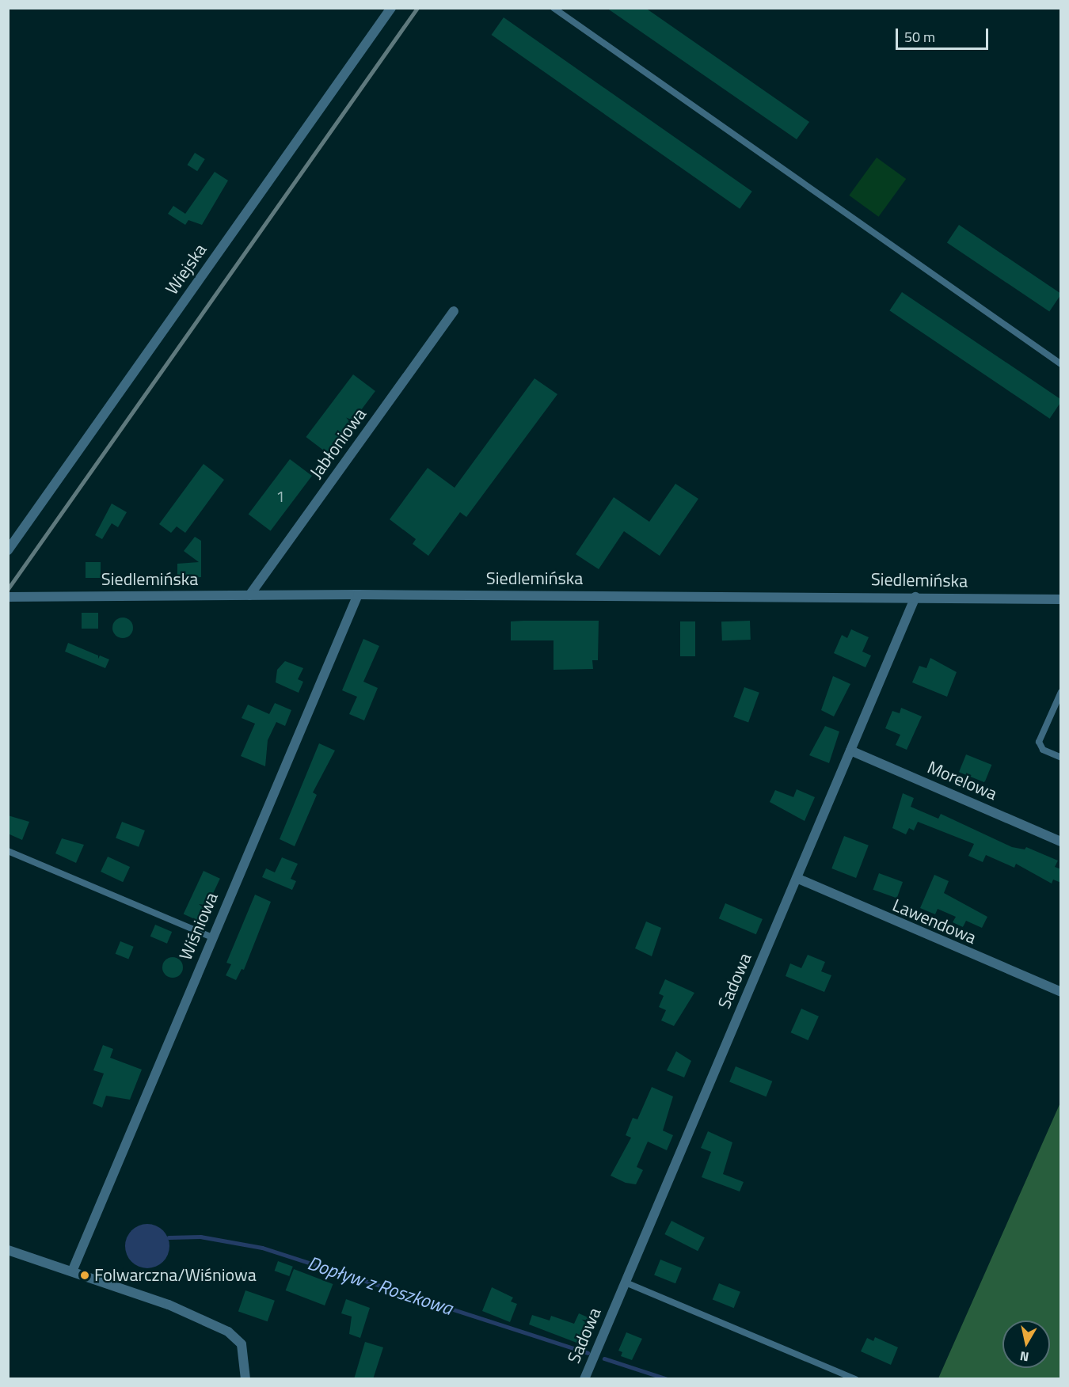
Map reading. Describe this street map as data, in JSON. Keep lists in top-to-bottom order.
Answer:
{
  "streets": {
    "street": [
      "Wiejska",
      "Jabłoniowa",
      "Siedlemińska",
      "Morelowa",
      "Lawendowa",
      "Wiśniowa",
      "Sadowa"
    ]
  },
  "crossings": [
    ["Jabłoniowa", "Siedlemińska"],
    ["Siedlemińska", "Wiśniowa"],
    ["Siedlemińska", "Sadowa"],
    ["Morelowa", "Sadowa"],
    ["Lawendowa", "Sadowa"]
  ],
  "water": ["Dopływ z Roszkowa"],
  "places": ["Folwarczna/Wiśniowa"],
  "house_numbers": ["1"],
  "scale_bar": "50 m",
  "north": "bottom"
}
